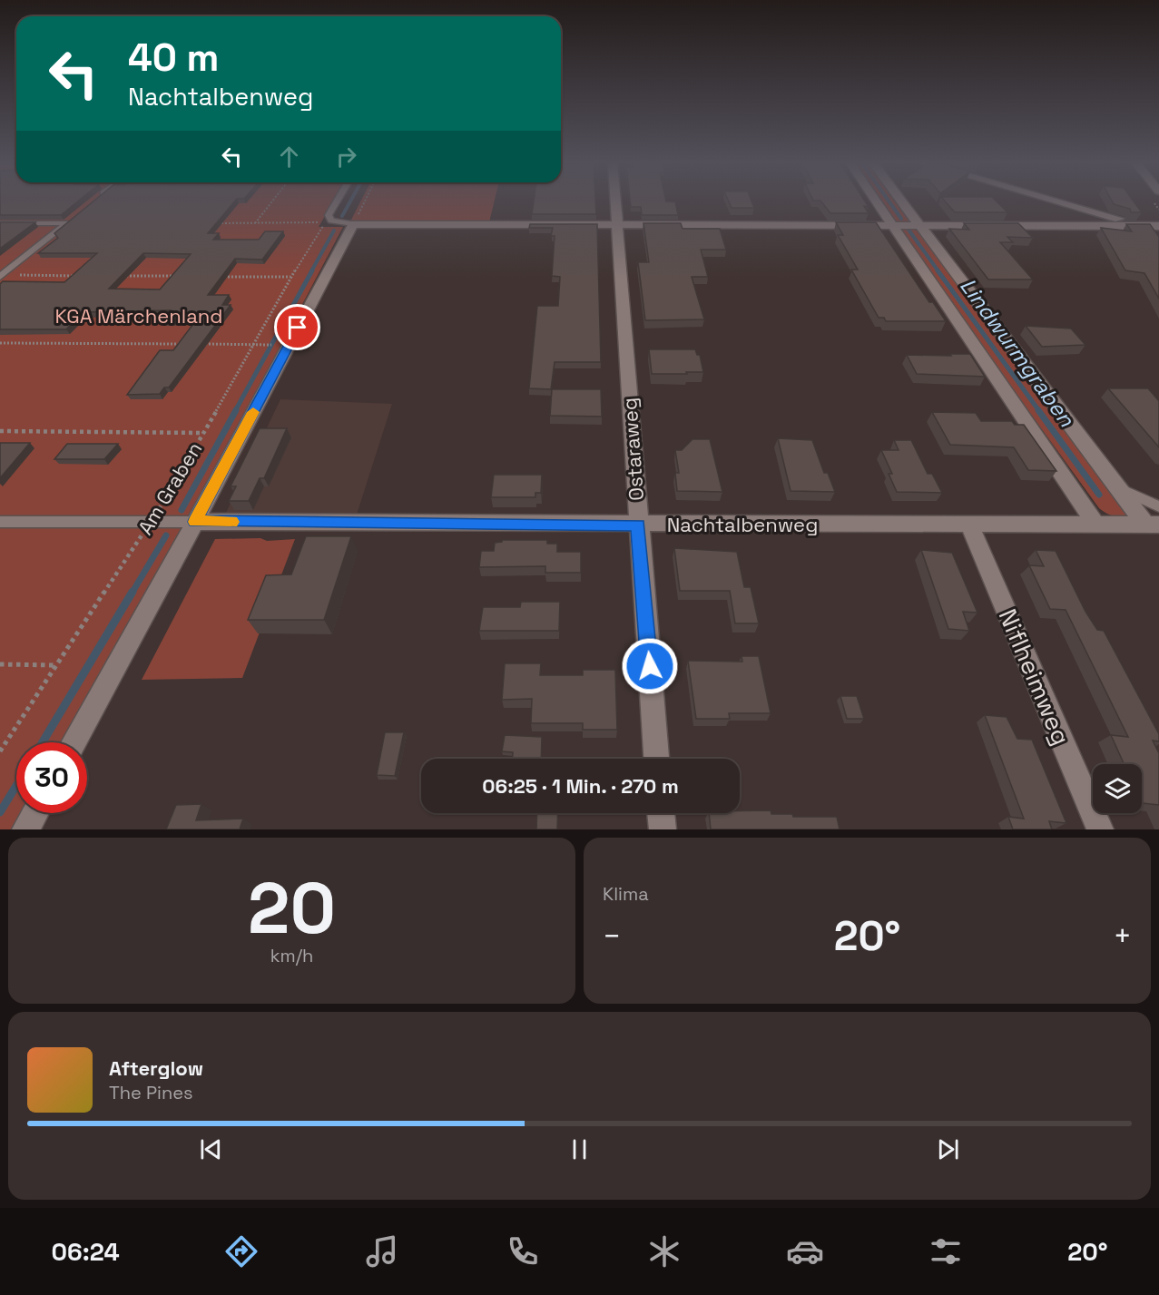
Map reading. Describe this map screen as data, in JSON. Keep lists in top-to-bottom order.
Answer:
{
  "streets": {
    "street": [
      "Ostaraweg",
      "Am Graben",
      "Nachtalbenweg",
      "Niflheimweg"
    ]
  },
  "crossings": [
    ["Ostaraweg", "Nachtalbenweg"],
    ["Am Graben", "Nachtalbenweg"],
    ["Nachtalbenweg", "Niflheimweg"]
  ],
  "water": ["Lindwurmgraben"],
  "parks": ["KGA Märchenland"],
  "page": {
    "turn": ["40 m", "Nachtalbenweg"],
    "limit": "30",
    "trip": "06:25 · 1 Min. · 270 m",
    "tile": [
      ["20", "km/h"],
      "Klima"
    ],
    "heat": ["−", "20°", "+"],
    "song": ["Afterglow", "The Pines"],
    "tabs": ["06:24", "20°"]
  }
}
